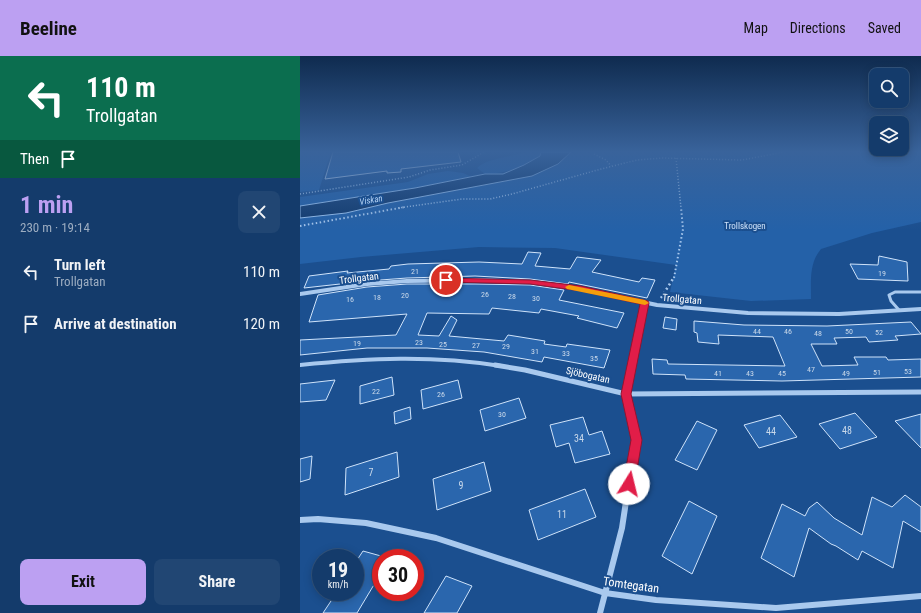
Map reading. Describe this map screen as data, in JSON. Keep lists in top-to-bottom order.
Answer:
{
  "streets": {
    "street": ["Trollgatan", "Sjöbogatan", "Tomtegatan"]
  },
  "water": ["Viskan"],
  "parks": ["Trollskogen"],
  "house_numbers": [
    "21",
    "19",
    "26",
    "20",
    "28",
    "18",
    "30",
    "16",
    "44",
    "46",
    "50",
    "52",
    "48",
    "23",
    "19",
    "25",
    "27",
    "29",
    "31",
    "33",
    "35",
    "47",
    "53",
    "51",
    "41",
    "43",
    "45",
    "49",
    "22",
    "26",
    "30",
    "48",
    "44",
    "34",
    "7",
    "9",
    "11"
  ],
  "page": {
    "header": "Beeline",
    "nav": ["Map", "Directions", "Saved"],
    "turn": ["110 m", "Trollgatan"],
    "then": "Then",
    "heading": ["1 min", "230 m · 19:14"],
    "list": [
      {
        "name": "Turn left",
        "note": "Trollgatan",
        "value": "110 m"
      },
      {
        "name": "Arrive at destination",
        "value": "120 m"
      }
    ],
    "speed": "19 km/h",
    "limit": "30",
    "buttons": ["Exit", "Share"]
  }
}
